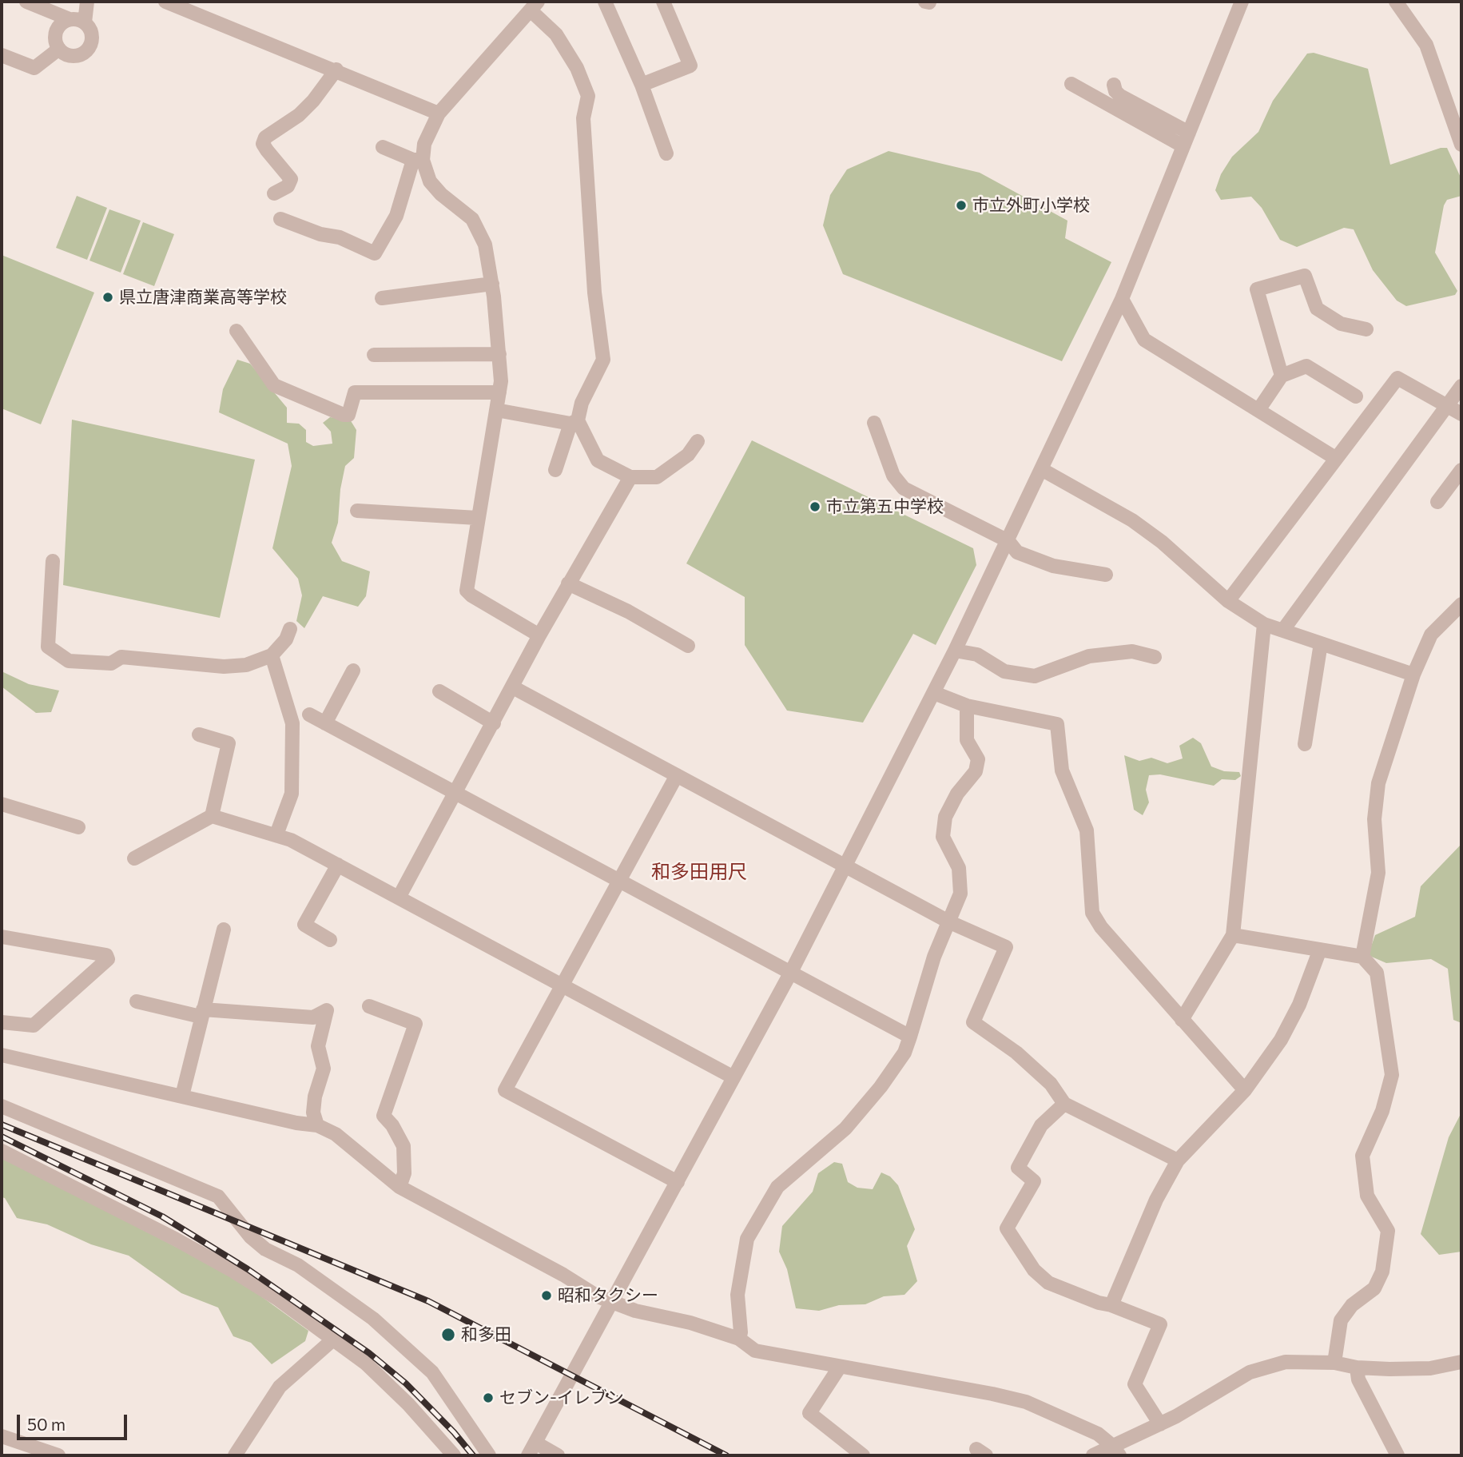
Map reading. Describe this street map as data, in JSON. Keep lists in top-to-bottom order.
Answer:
{
  "districts": ["和多田用尺"],
  "places": [
    "市立外町小学校",
    "県立唐津商業高等学校",
    "市立第五中学校",
    "昭和タクシー",
    "和多田",
    "セブン-イレブン"
  ],
  "scale_bar": "50 m"
}
